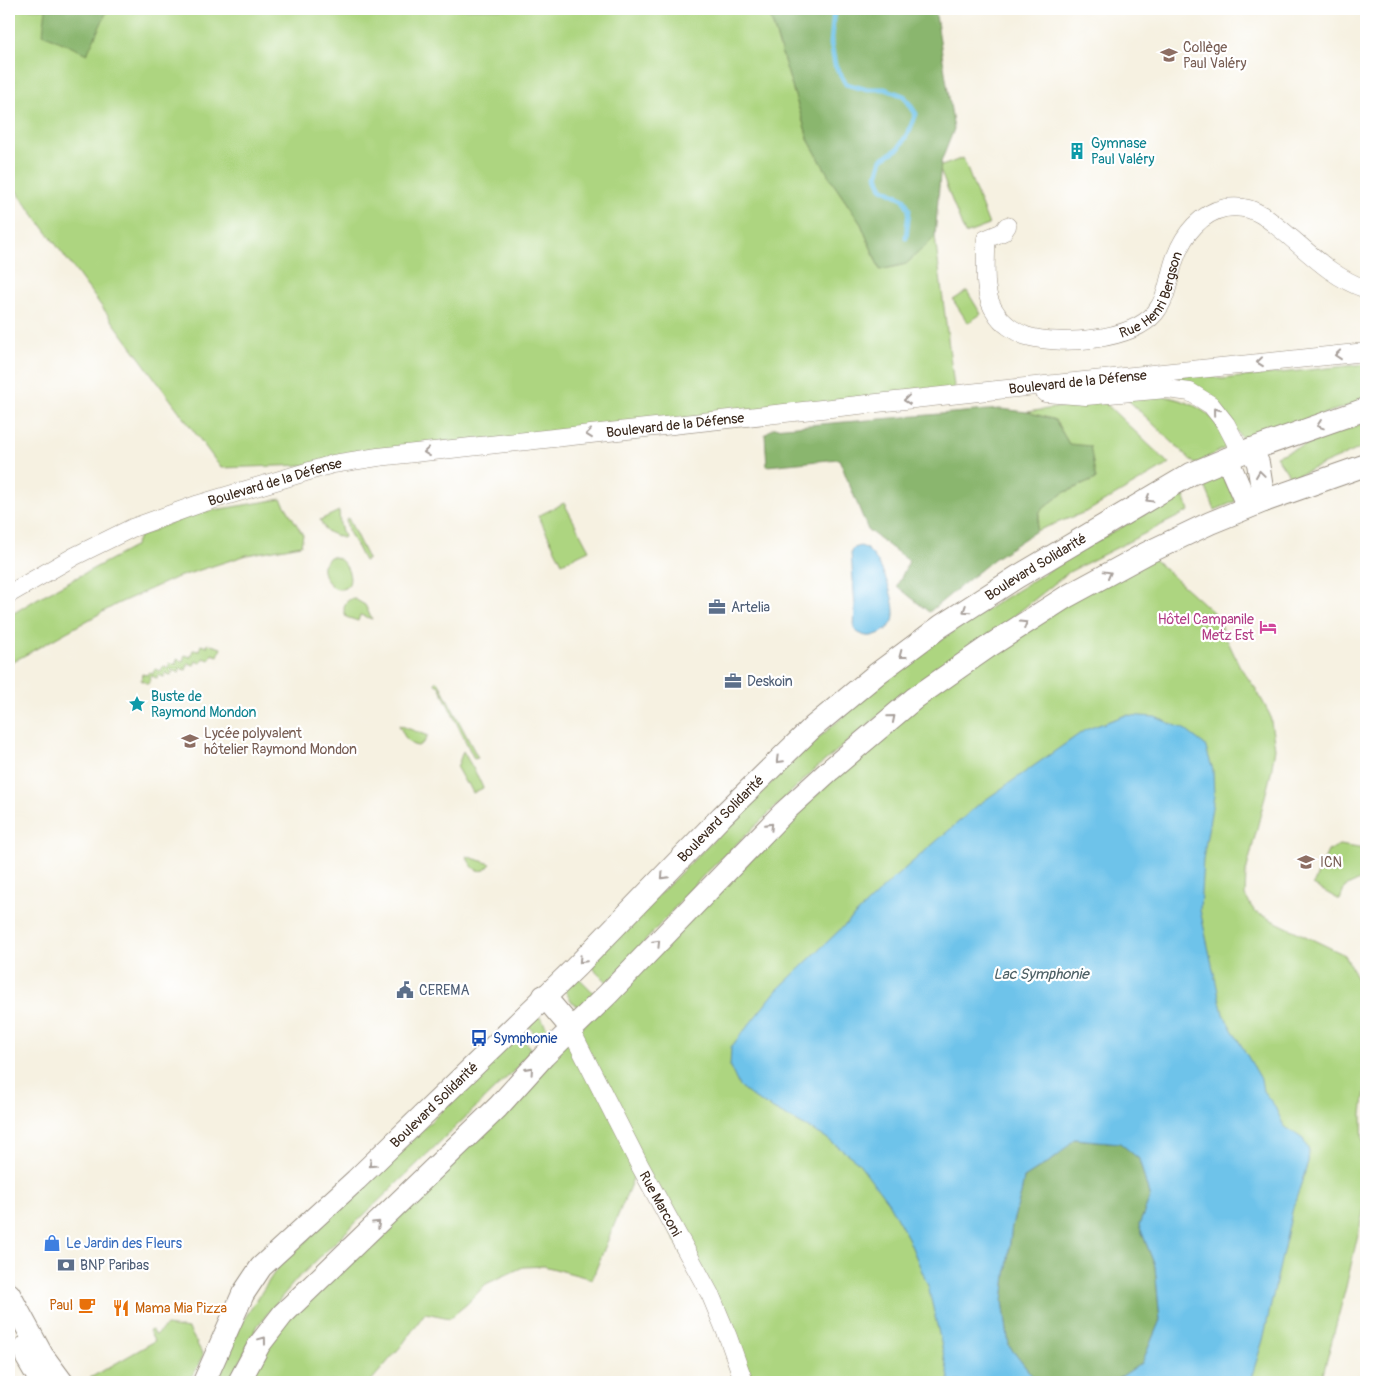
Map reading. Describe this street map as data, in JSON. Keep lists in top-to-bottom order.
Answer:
{
  "streets": {
    "main road": ["Boulevard Solidarité"],
    "street": ["Rue Henri Bergson", "Boulevard de la Défense", "Rue Marconi"]
  },
  "one_way": ["Boulevard de la Défense"],
  "water": ["Lac Symphonie"],
  "places": {
    "school or university": ["Collège Paul Valéry", "Lycée polyvalent hôtelier Raymond Mondon", "ICN"],
    "building": ["Gymnase Paul Valéry"],
    "office": ["Artelia", "Deskoin"],
    "hotel": ["Hôtel Campanile Metz Est"],
    "place": ["Buste de Raymond Mondon"],
    "public building": ["CEREMA"],
    "bus stop": ["Symphonie"],
    "shop": ["Le Jardin des Fleurs"],
    "bank": ["BNP Paribas"],
    "cafe": ["Paul"],
    "restaurant": ["Mama Mia Pizza"]
  }
}
